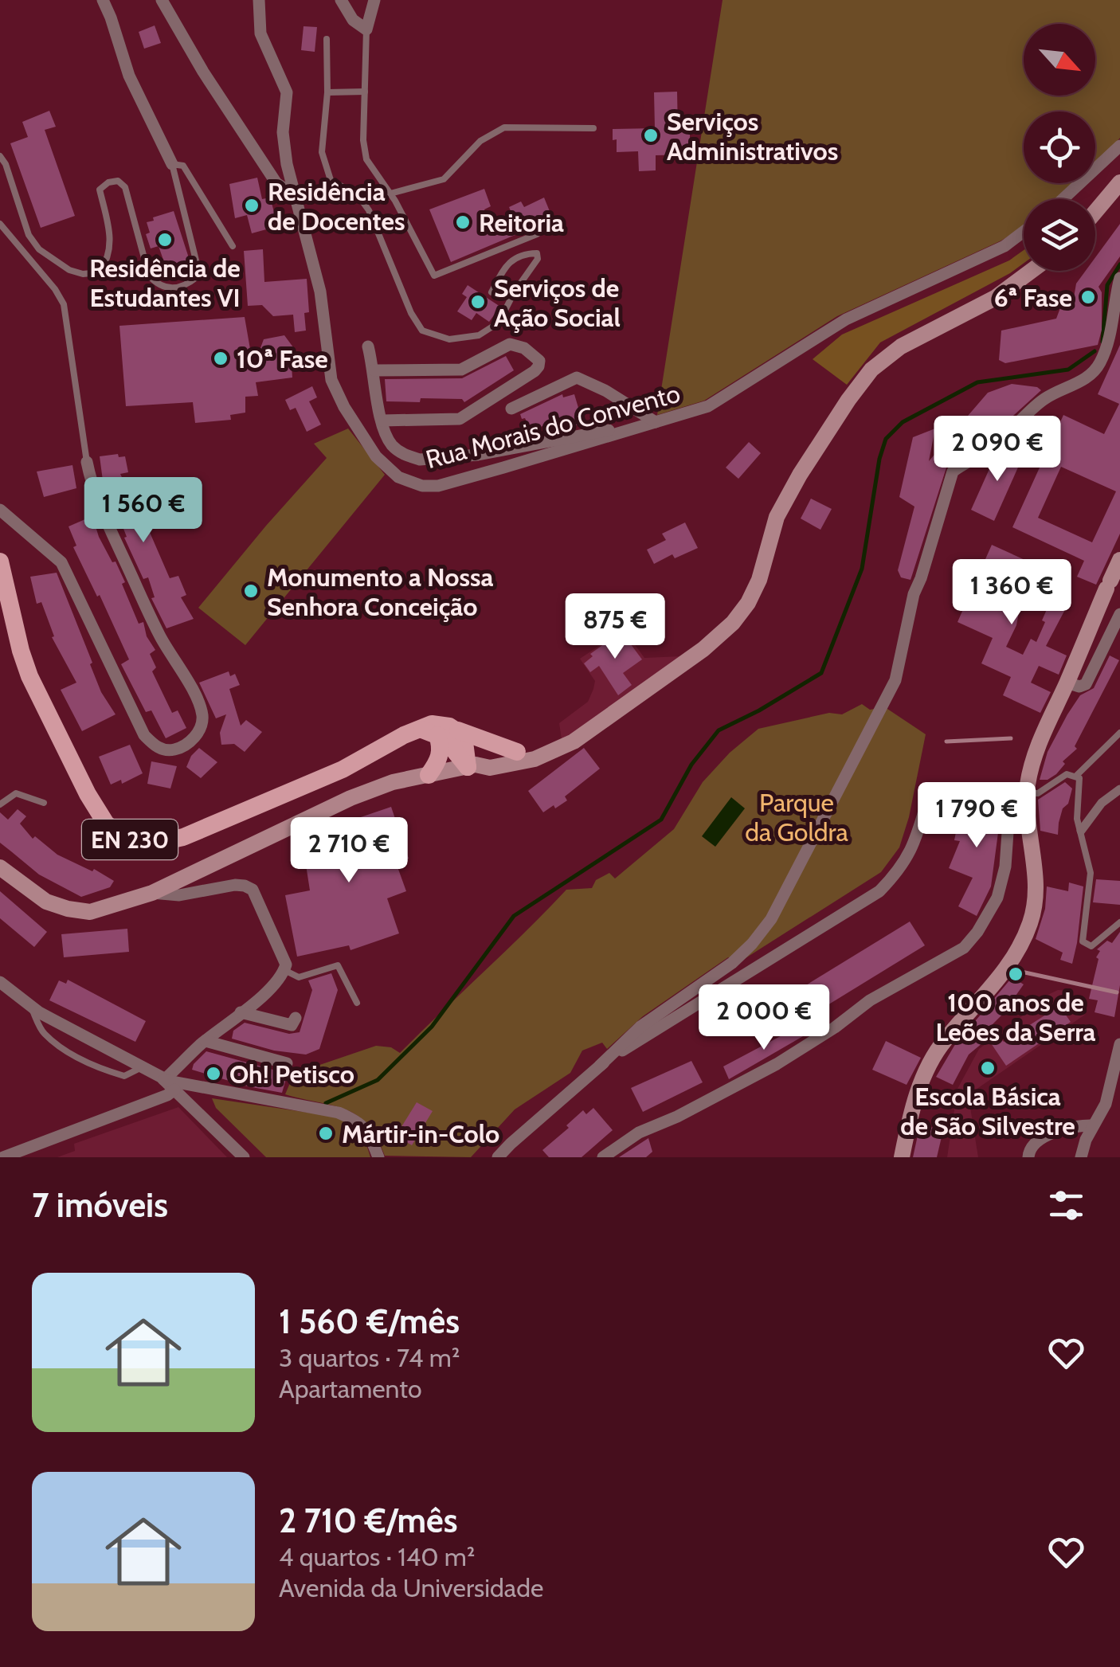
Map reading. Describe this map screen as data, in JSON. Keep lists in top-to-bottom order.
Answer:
{
  "streets": {
    "main road": ["EN 230"],
    "street": ["Rua Morais do Convento"]
  },
  "parks": ["Parque da Goldra"],
  "places": [
    "Serviços Administrativos",
    "Residência de Docentes",
    "Reitoria",
    "Residência de Estudantes VI",
    "6ª Fase",
    "Serviços de Ação Social",
    "10ª Fase",
    "Monumento a Nossa Senhora Conceição",
    "100 anos de Leões da Serra",
    "Escola Básica de São Silvestre",
    "Oh! Petisco",
    "Mártir-in-Colo"
  ],
  "north": "bottom right",
  "page": {
    "price": [
      "2 090 €",
      "1 560 €",
      "1 360 €",
      "875 €",
      "1 790 €",
      "2 710 €",
      "2 000 €"
    ],
    "heading": "7 imóveis",
    "list": [
      {
        "name": "1 560 €/mês",
        "note": "3 quartos · 74 m² · Apartamento"
      },
      {
        "name": "2 710 €/mês",
        "note": "4 quartos · 140 m² · Avenida da Universidade"
      }
    ]
  }
}
